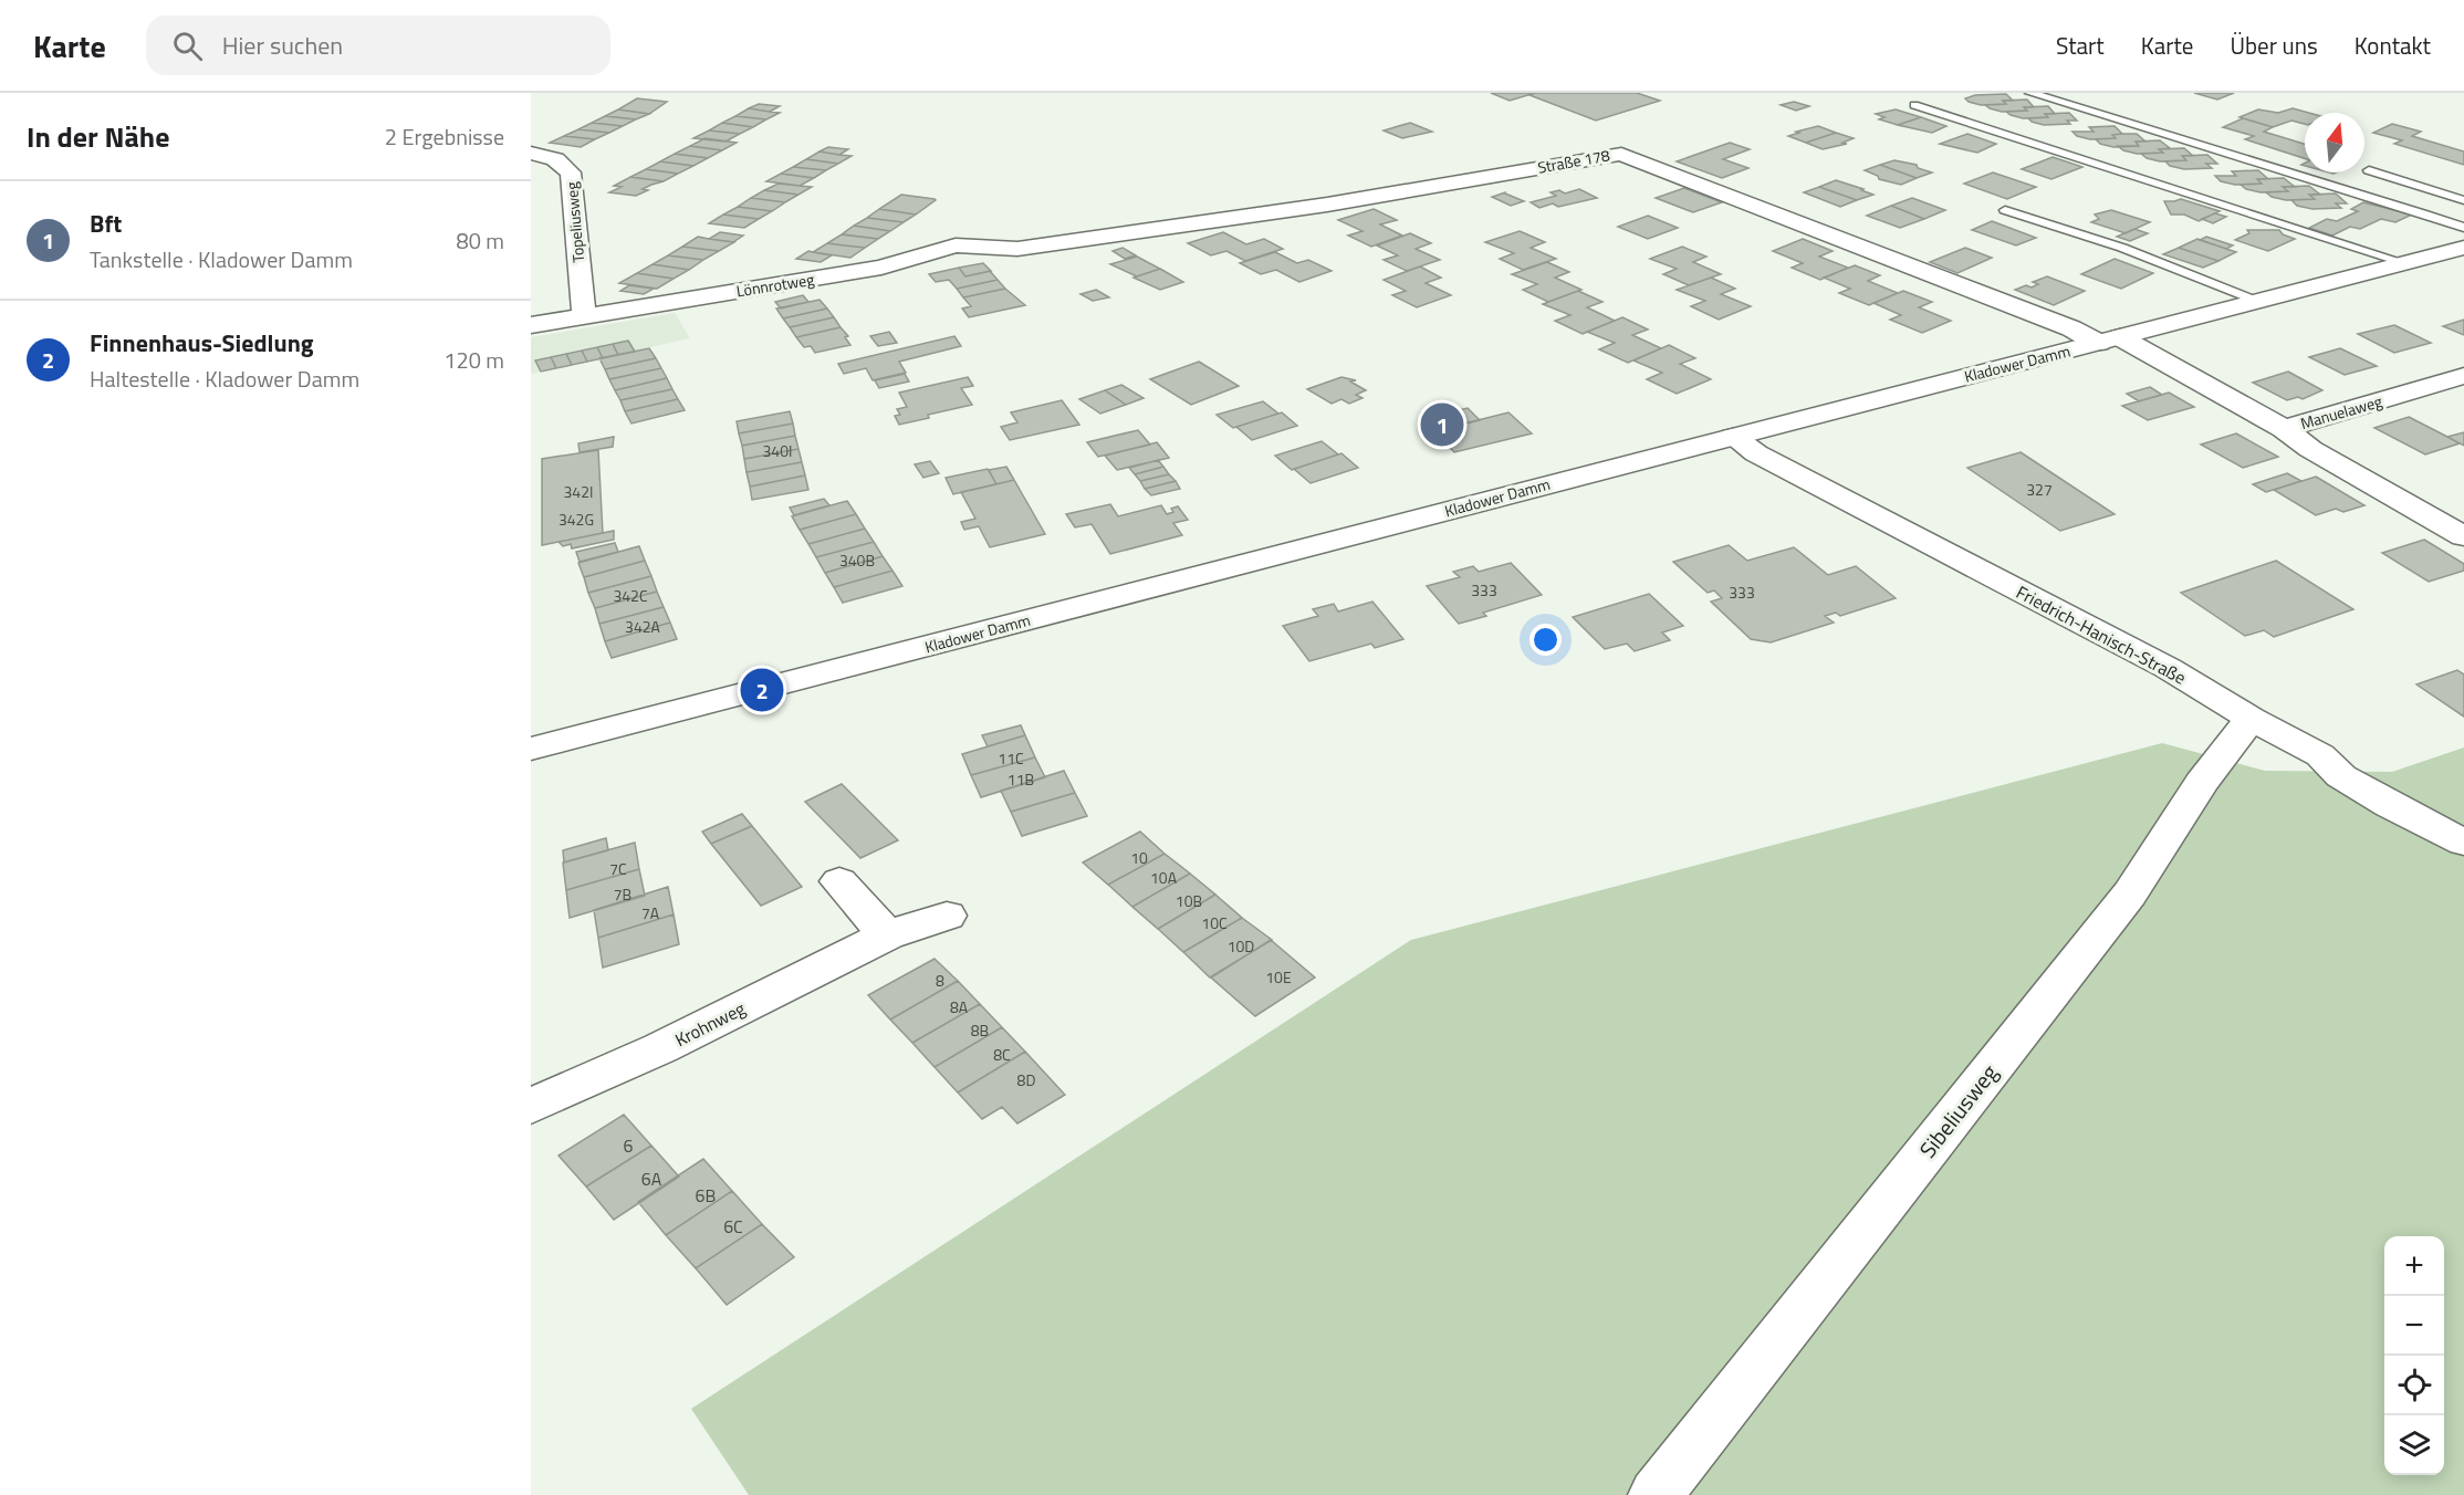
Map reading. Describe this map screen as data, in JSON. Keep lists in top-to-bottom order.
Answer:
{
  "streets": {
    "street": [
      "Straße 178",
      "Topeliusweg",
      "Lönnrotweg",
      "Kladower Damm",
      "Manuelaweg",
      "Friedrich-Hanisch-Straße",
      "Krohnweg",
      "Sibeliusweg"
    ]
  },
  "crossings": [
    ["Straße 178", "Lönnrotweg"],
    ["Straße 178", "Kladower Damm"],
    ["Straße 178", "Manuelaweg"],
    ["Topeliusweg", "Lönnrotweg"],
    ["Kladower Damm", "Manuelaweg"],
    ["Kladower Damm", "Friedrich-Hanisch-Straße"],
    ["Friedrich-Hanisch-Straße", "Sibeliusweg"]
  ],
  "house_numbers": [
    "340I",
    "327",
    "342I",
    "342G",
    "340B",
    "333",
    "333",
    "342C",
    "342A",
    "11C",
    "11B",
    "10",
    "7C",
    "10A",
    "7B",
    "10B",
    "7A",
    "10C",
    "10D",
    "10E",
    "8",
    "8A",
    "8B",
    "8C",
    "8D",
    "6",
    "6A",
    "6B",
    "6C"
  ],
  "north": "top",
  "page": {
    "header": "Karte",
    "search": "Hier suchen",
    "nav": [
      "Start",
      "Karte",
      "Über uns",
      "Kontakt"
    ],
    "heading": ["In der Nähe", "2 Ergebnisse"],
    "list": [
      {
        "mark": "1",
        "name": "Bft",
        "note": "Tankstelle · Kladower Damm",
        "value": "80 m"
      },
      {
        "mark": "2",
        "name": "Finnenhaus-Siedlung",
        "note": "Haltestelle · Kladower Damm",
        "value": "120 m"
      }
    ],
    "pins": ["1", "2"],
    "map_buttons": ["+", "−"]
  }
}
